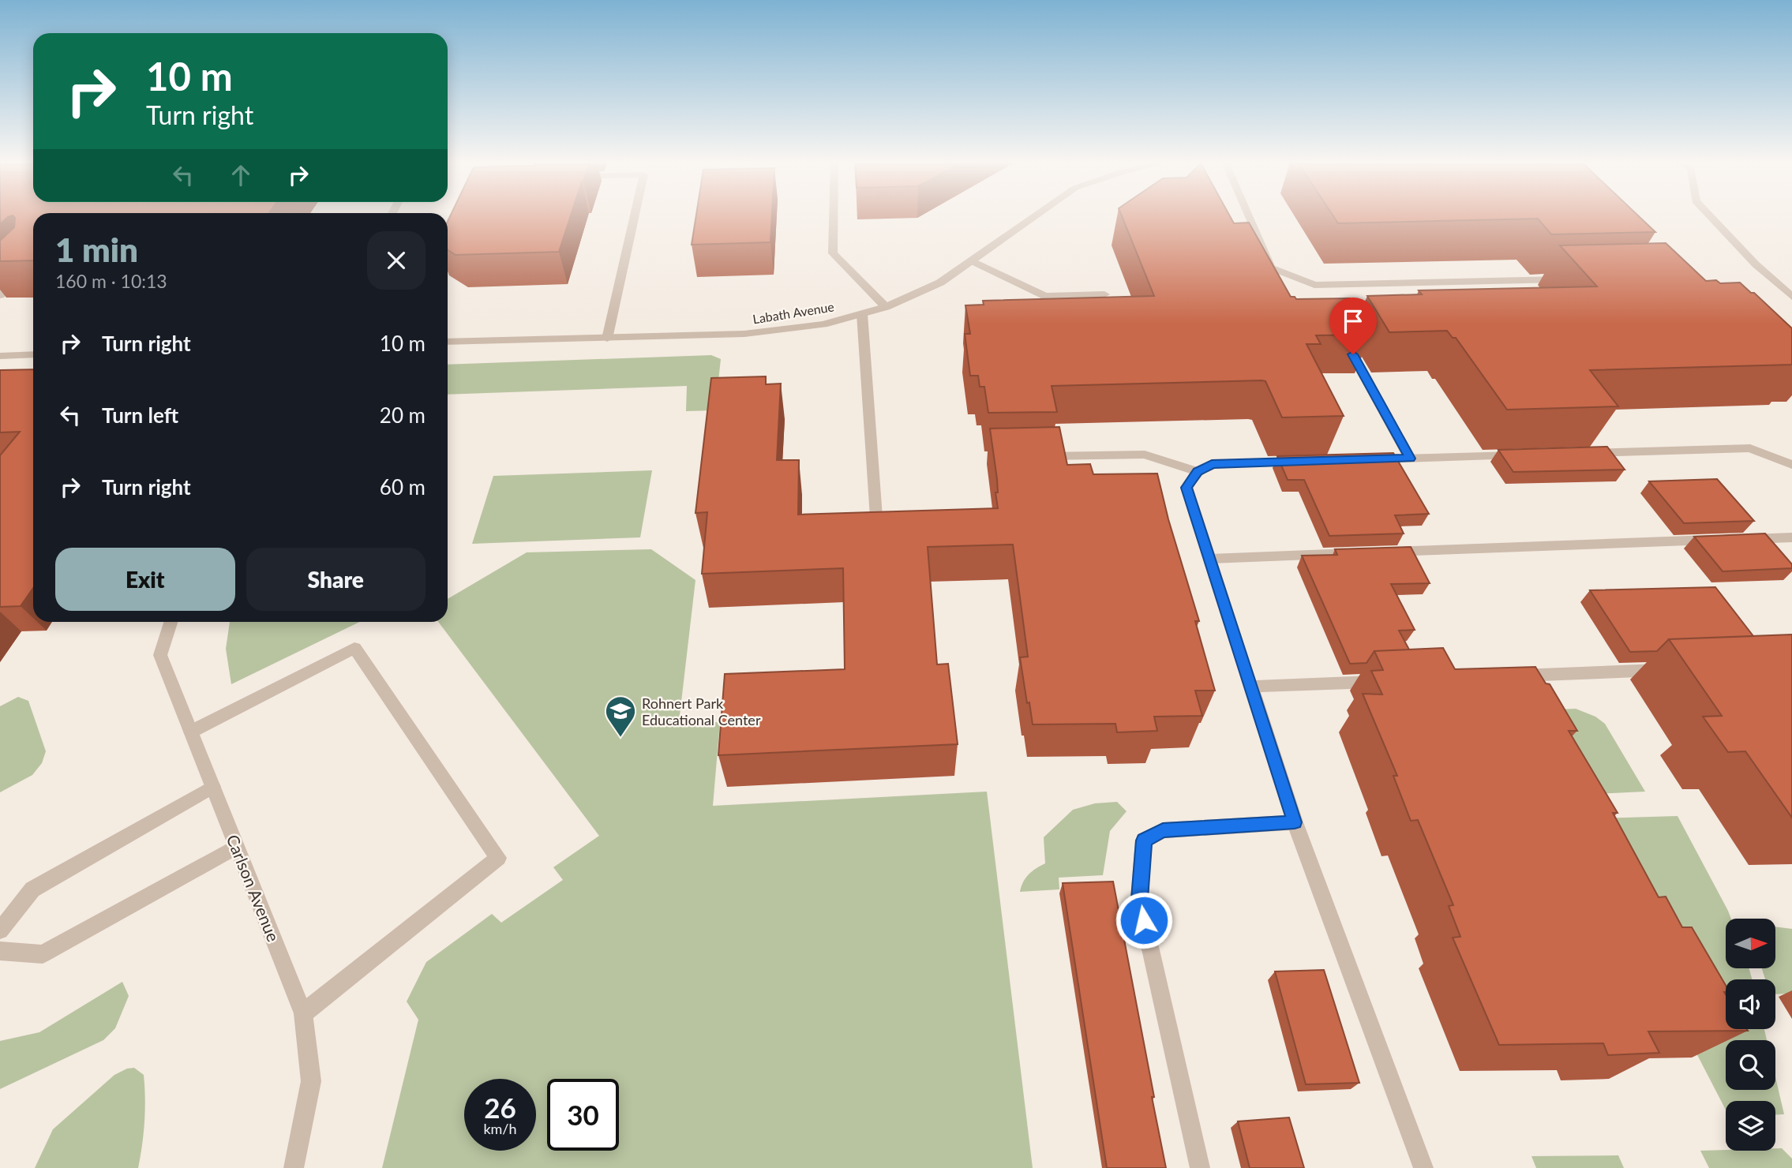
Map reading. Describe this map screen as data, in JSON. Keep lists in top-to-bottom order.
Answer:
{
  "streets": {
    "street": ["Labath Avenue", "Carlson Avenue"]
  },
  "places": {
    "school or university": ["Rohnert Park Educational Center"]
  },
  "north": "right",
  "page": {
    "turn": ["10 m", "Turn right"],
    "heading": ["1 min", "160 m · 10:13"],
    "list": [
      {
        "name": "Turn right",
        "value": "10 m"
      },
      {
        "name": "Turn left",
        "value": "20 m"
      },
      {
        "name": "Turn right",
        "value": "60 m"
      }
    ],
    "buttons": ["Exit", "Share"],
    "speed": "26 km/h",
    "limit": "30"
  }
}
